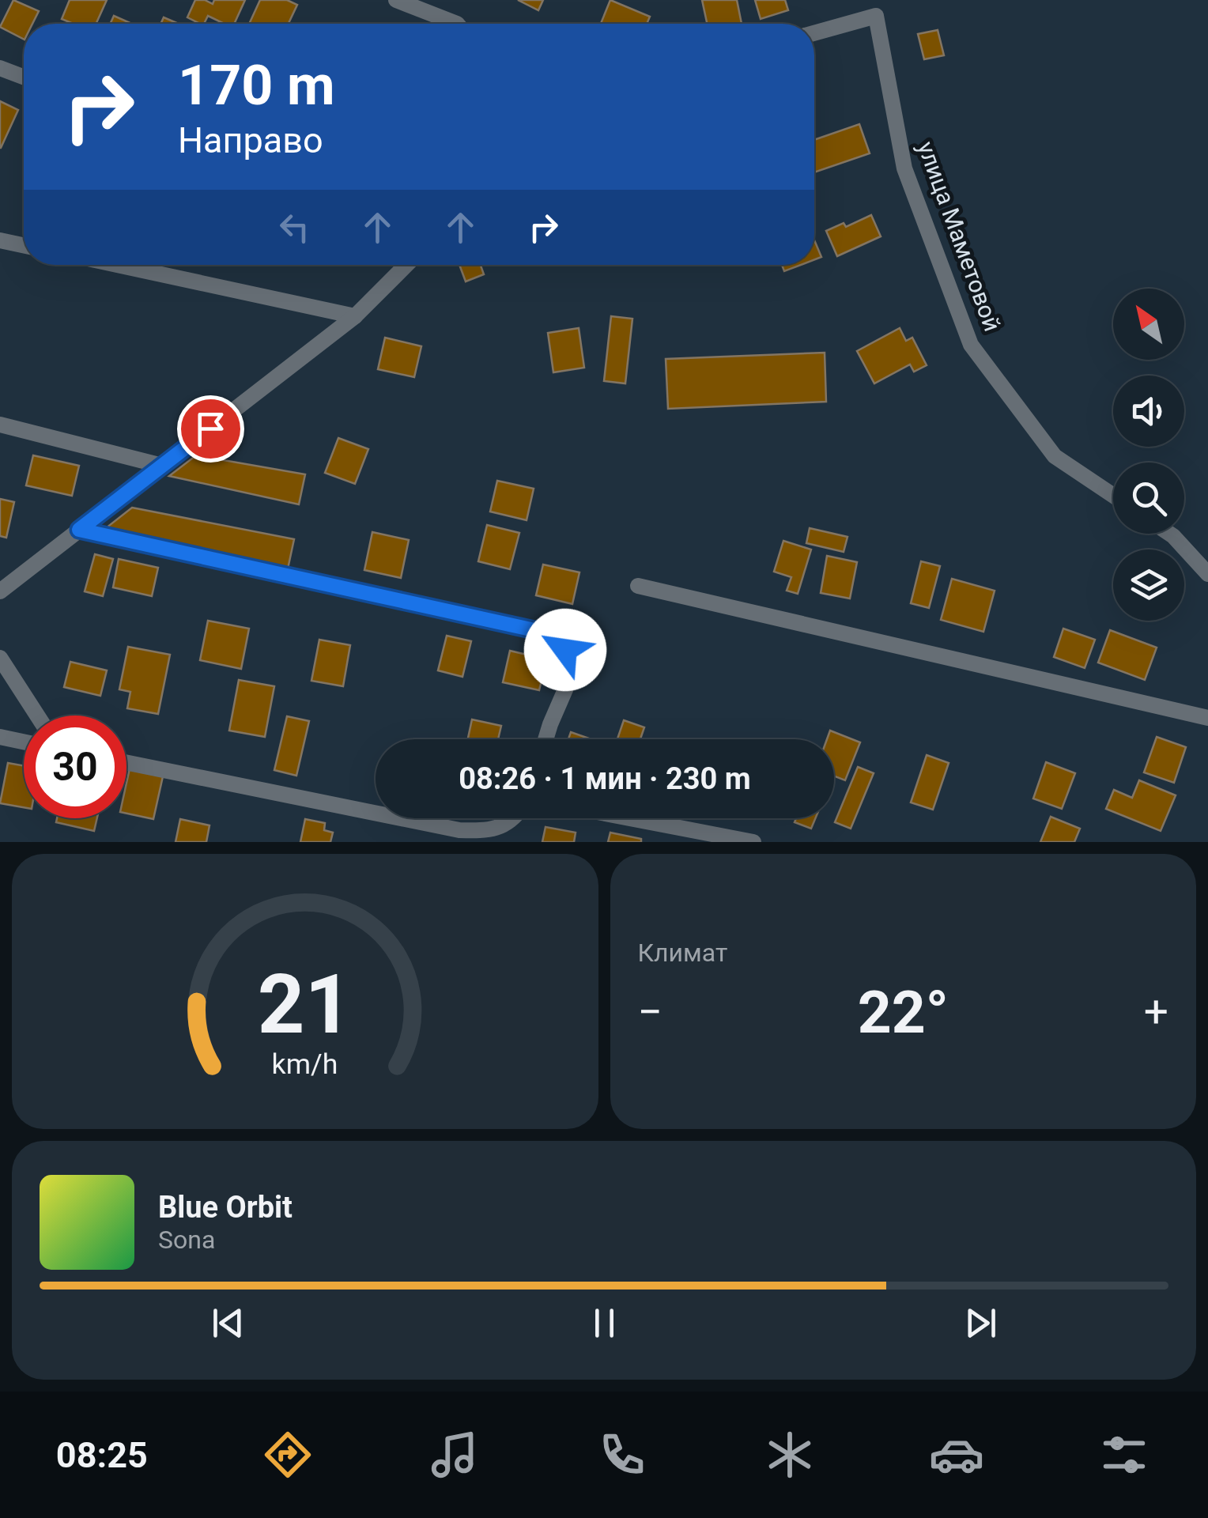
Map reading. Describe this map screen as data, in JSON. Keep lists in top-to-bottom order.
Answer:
{
  "streets": {
    "street": ["улица Маметовой"]
  },
  "north": "top left",
  "page": {
    "turn": ["170 m", "Направо"],
    "limit": "30",
    "trip": "08:26 · 1 мин · 230 m",
    "tile": "Климат",
    "heat": ["−", "22°", "+"],
    "song": ["Blue Orbit", "Sona"],
    "tabs": "08:25",
    "gauge": ["21", "km/h"]
  }
}
